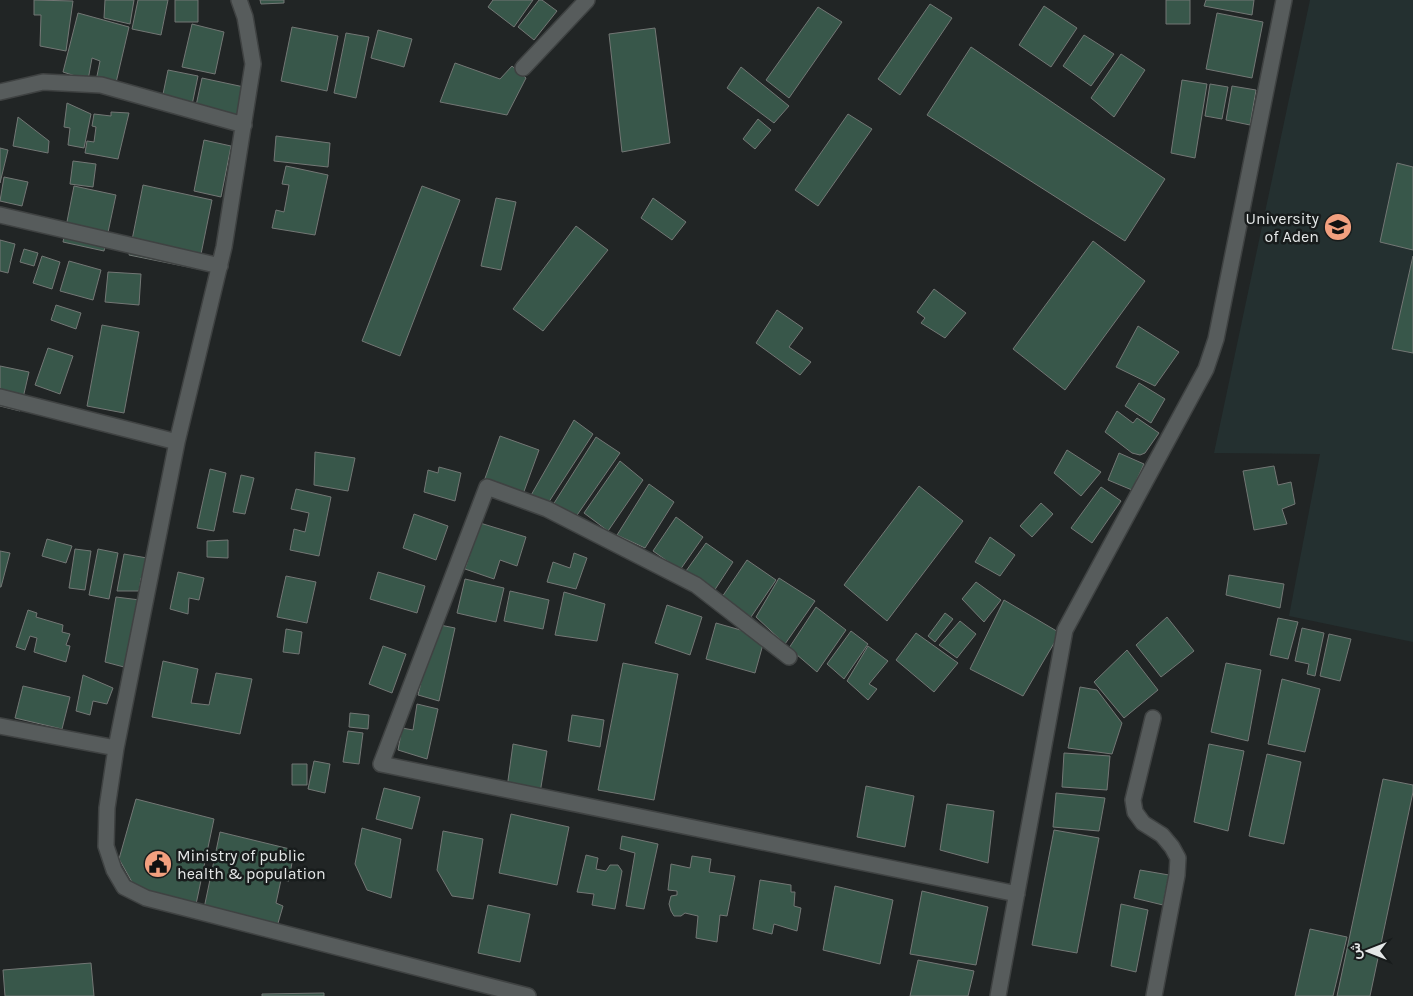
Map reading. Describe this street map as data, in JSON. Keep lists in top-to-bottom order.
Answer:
{
  "places": {
    "school or university": ["University of Aden"],
    "public building": ["Ministry of public health & population"]
  },
  "north": "left"
}
